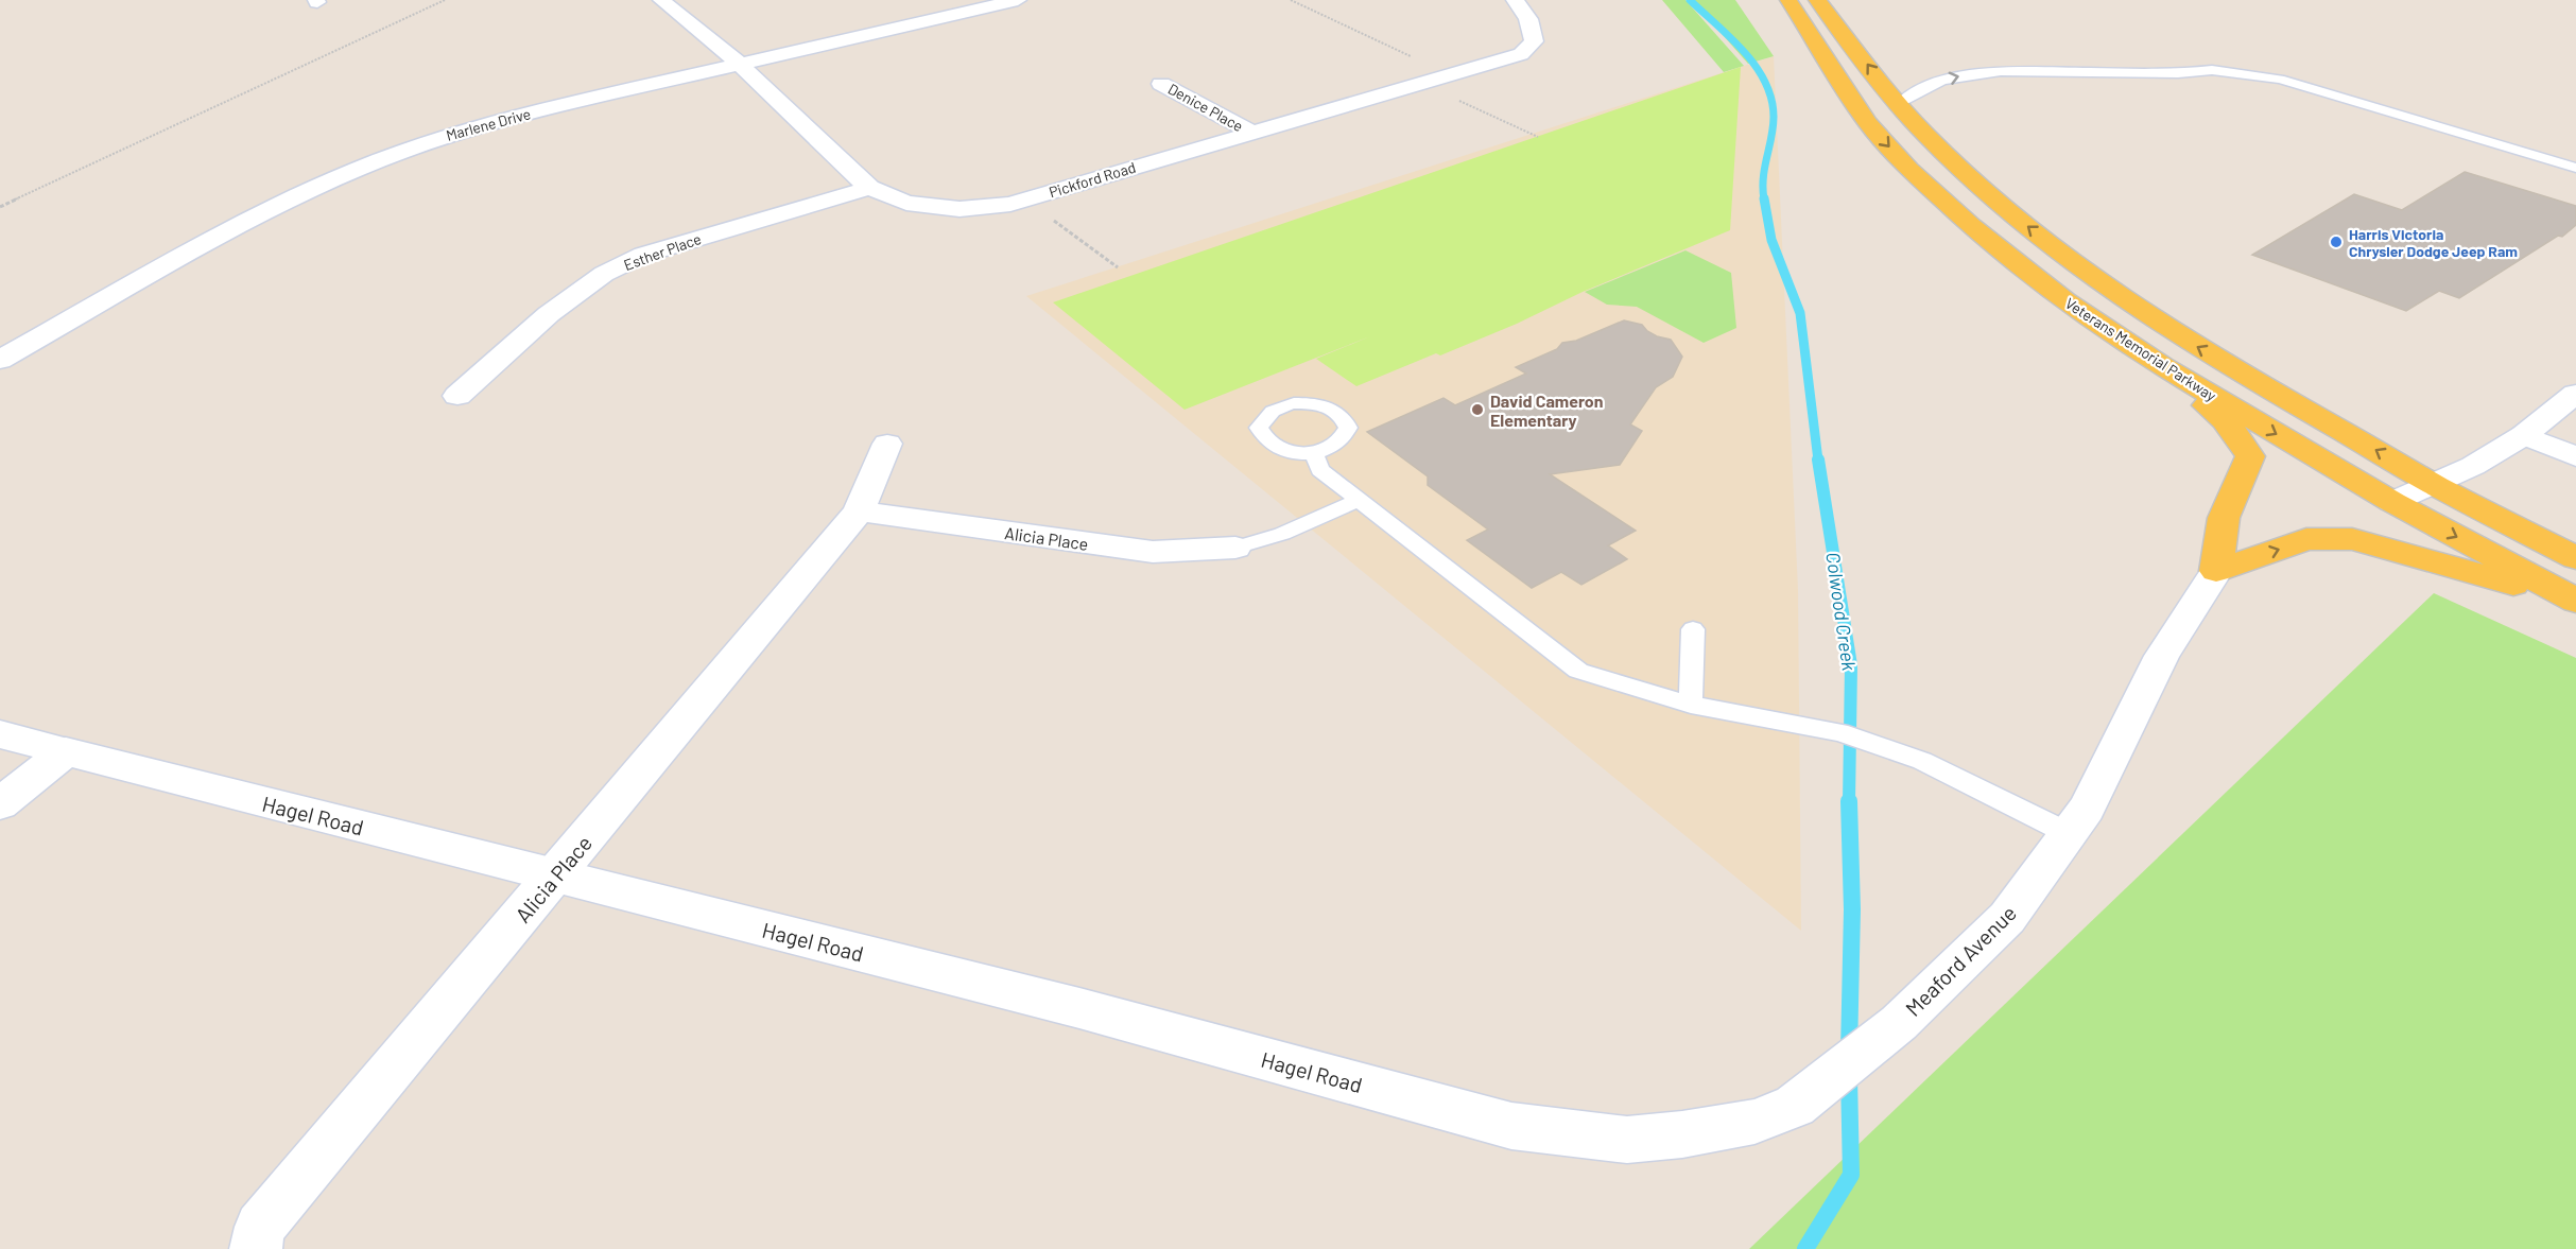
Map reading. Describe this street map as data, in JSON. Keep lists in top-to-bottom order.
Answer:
{
  "streets": {
    "main road": ["Veterans Memorial Parkway"],
    "street": [
      "Denice Place",
      "Marlene Drive",
      "Pickford Road",
      "Esther Place",
      "Alicia Place",
      "Hagel Road",
      "Meaford Avenue"
    ]
  },
  "crossings": [
    ["Denice Place", "Pickford Road"],
    ["Marlene Drive", "Pickford Road"],
    ["Pickford Road", "Esther Place"],
    ["Alicia Place", "Hagel Road"],
    ["Hagel Road", "Meaford Avenue"]
  ],
  "water": ["Colwood Creek"],
  "places": ["Harris Victoria Chrysler Dodge Jeep Ram", "David Cameron Elementary"]
}
